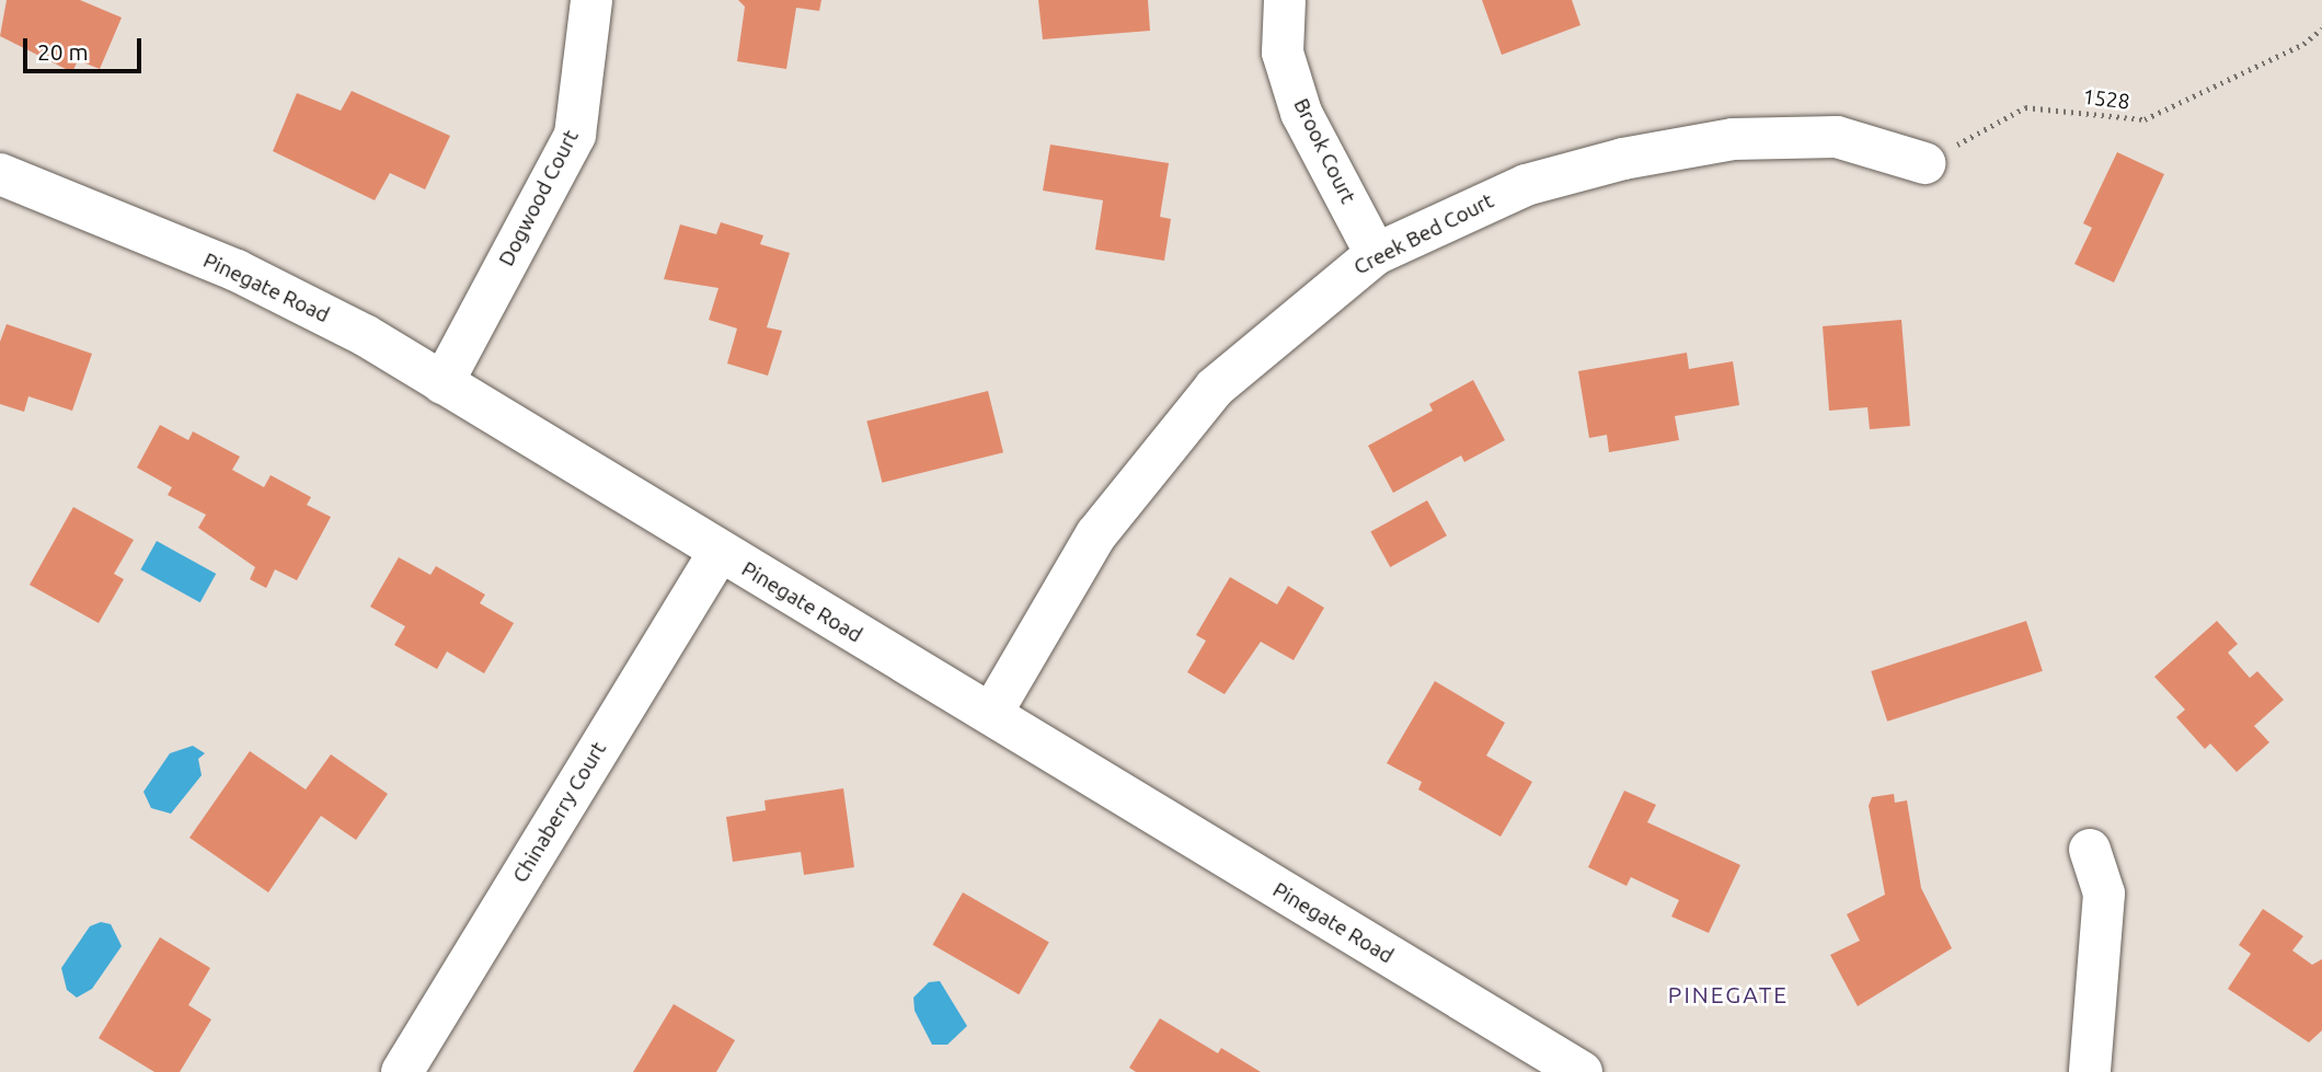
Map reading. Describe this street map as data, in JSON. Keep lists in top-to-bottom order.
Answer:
{
  "streets": {
    "street": [
      "Brook Court",
      "Dogwood Court",
      "Creek Bed Court",
      "Pinegate Road",
      "Chinaberry Court"
    ],
    "path": ["1528"]
  },
  "crossings": [
    ["1528", "Creek Bed Court"],
    ["Brook Court", "Creek Bed Court"],
    ["Dogwood Court", "Pinegate Road"],
    ["Creek Bed Court", "Pinegate Road"],
    ["Pinegate Road", "Chinaberry Court"]
  ],
  "districts": ["PINEGATE"],
  "scale_bar": "20 m"
}
